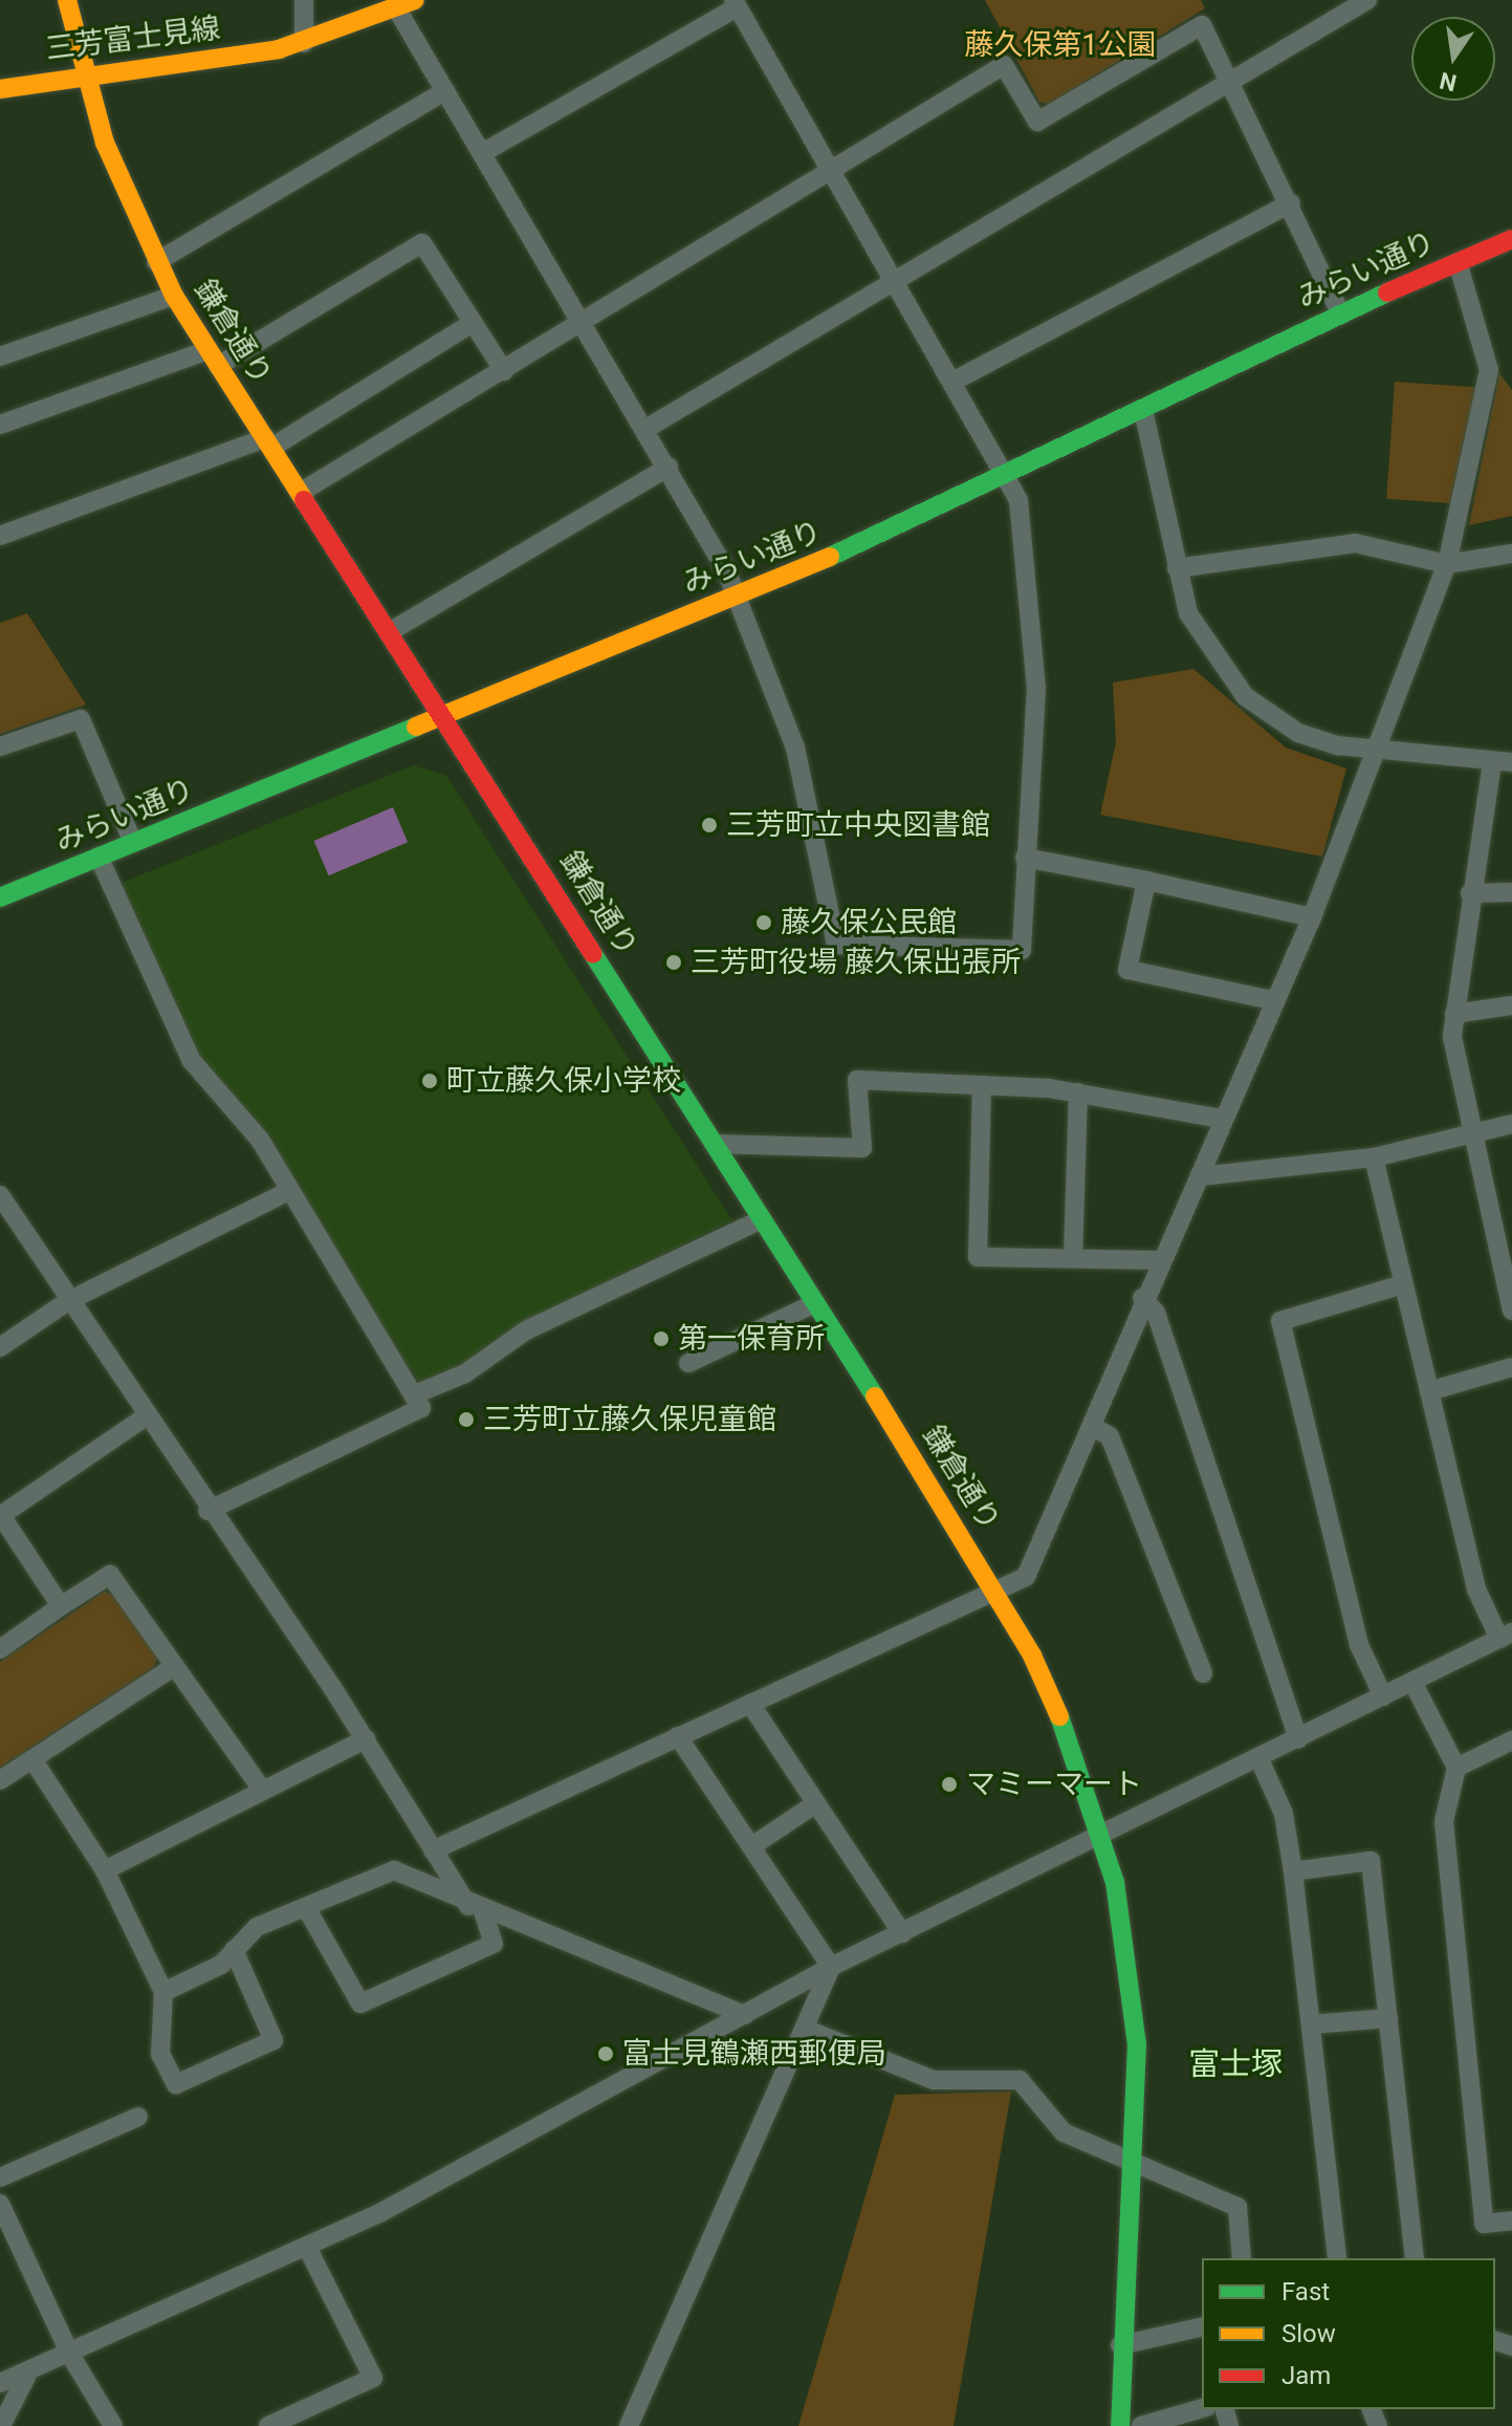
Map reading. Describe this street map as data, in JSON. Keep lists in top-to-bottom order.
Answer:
{
  "streets": {
    "street": ["三芳富士見線", "みらい通り", "鎌倉通り"]
  },
  "crossings": [
    ["三芳富士見線", "鎌倉通り"],
    ["みらい通り", "鎌倉通り"]
  ],
  "districts": ["富士塚"],
  "parks": ["藤久保第1公園"],
  "places": [
    "三芳町立中央図書館",
    "藤久保公民館",
    "三芳町役場 藤久保出張所",
    "町立藤久保小学校",
    "第一保育所",
    "三芳町立藤久保児童館",
    "マミーマート",
    "富士見鶴瀬西郵便局"
  ],
  "legend": ["Fast", "Slow", "Jam"],
  "north": "bottom"
}
